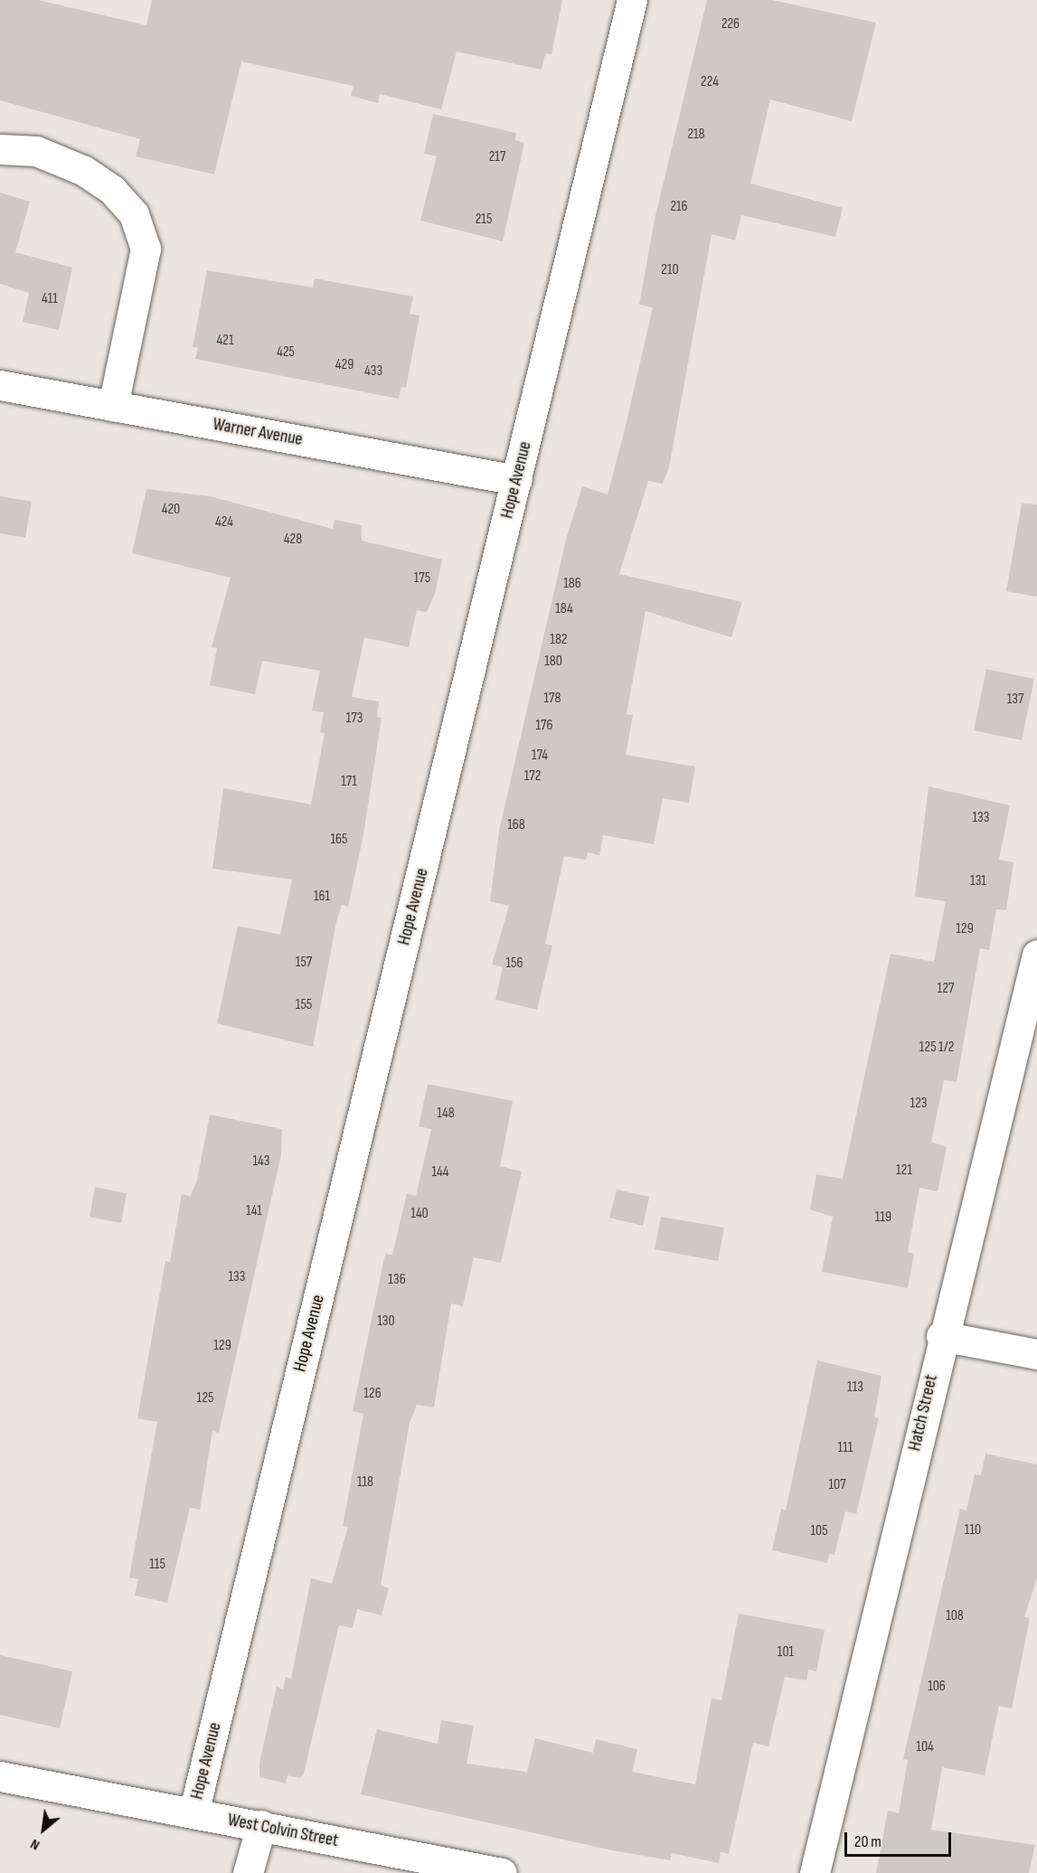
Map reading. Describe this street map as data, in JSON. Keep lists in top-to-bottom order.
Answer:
{
  "streets": {
    "street": [
      "Warner Avenue",
      "Hope Avenue",
      "Hatch Street",
      "West Colvin Street"
    ]
  },
  "crossings": [
    ["Warner Avenue", "Hope Avenue"],
    ["Hope Avenue", "West Colvin Street"]
  ],
  "house_numbers": [
    "226",
    "224",
    "218",
    "217",
    "216",
    "215",
    "210",
    "411",
    "421",
    "425",
    "429",
    "433",
    "420",
    "424",
    "428",
    "175",
    "186",
    "184",
    "182",
    "180",
    "178",
    "137",
    "173",
    "176",
    "174",
    "172",
    "171",
    "133",
    "168",
    "165",
    "131",
    "161",
    "129",
    "157",
    "156",
    "127",
    "155",
    "125 1/2",
    "123",
    "148",
    "143",
    "121",
    "144",
    "141",
    "140",
    "119",
    "133",
    "136",
    "130",
    "129",
    "113",
    "126",
    "125",
    "111",
    "118",
    "107",
    "110",
    "105",
    "115",
    "108",
    "101",
    "106",
    "104"
  ],
  "scale_bar": "20 m",
  "north": "bottom left"
}
